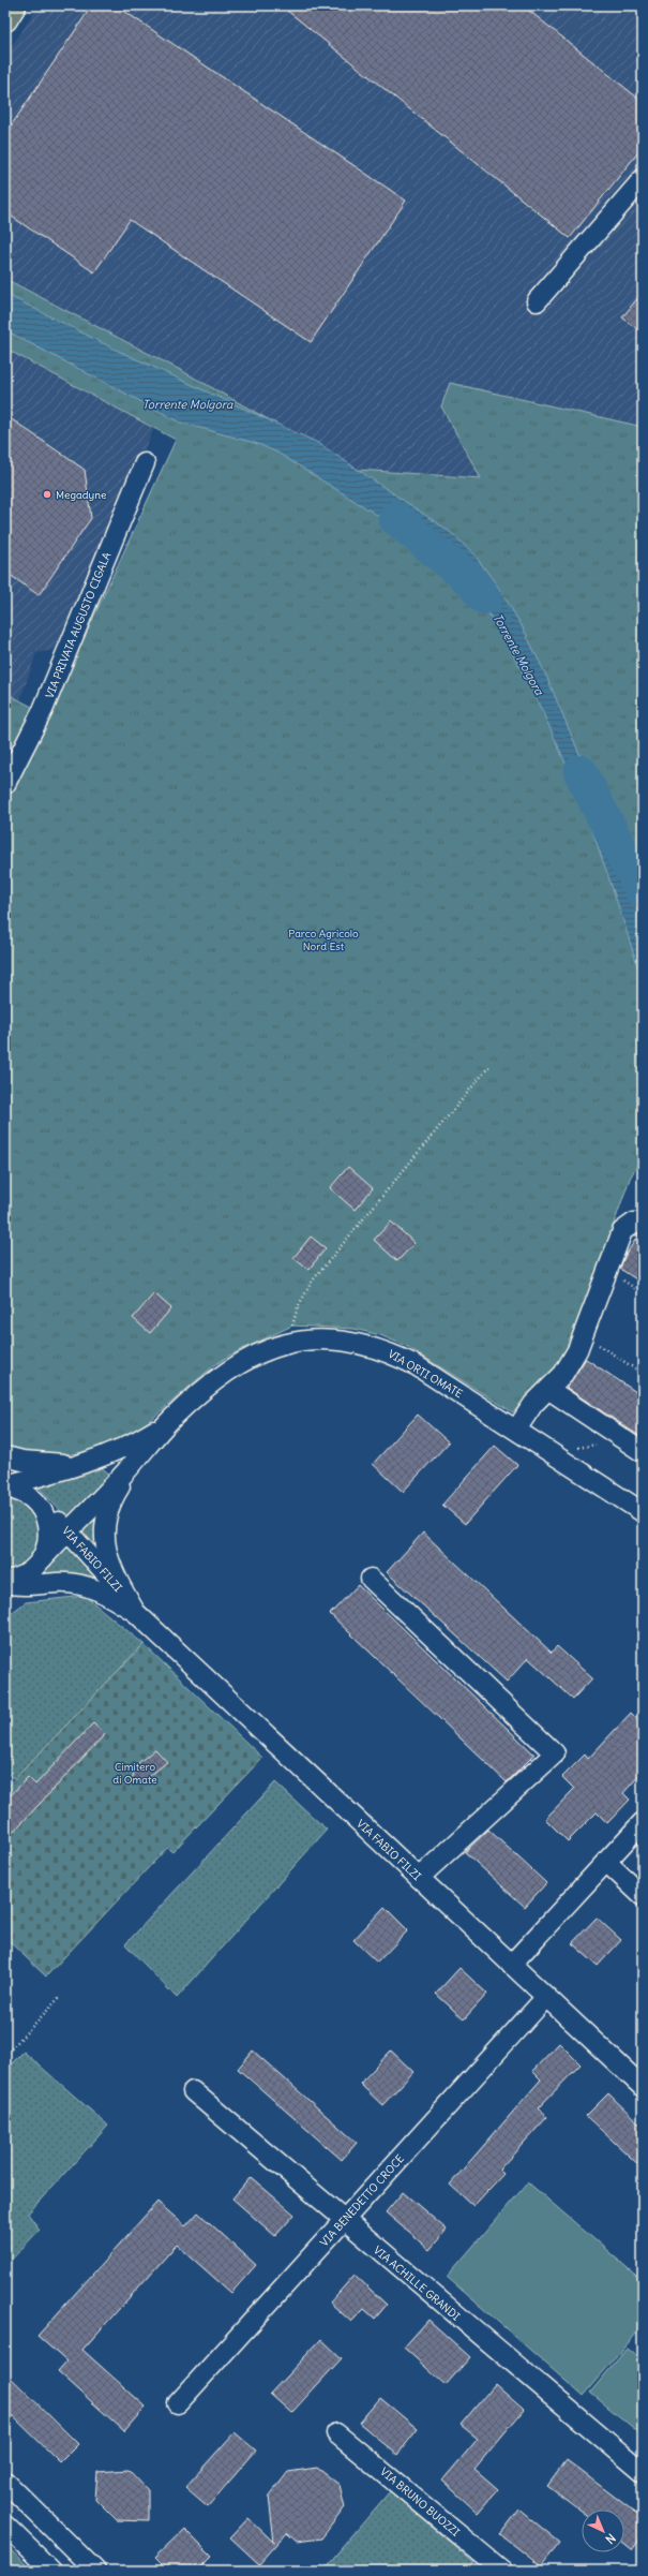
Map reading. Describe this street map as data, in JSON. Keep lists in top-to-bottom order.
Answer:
{
  "streets": {
    "street": [
      "VIA PRIVATA AUGUSTO CIGALA",
      "VIA ORTI OMATE",
      "VIA FABIO FILZI",
      "VIA BENEDETTO CROCE",
      "VIA ACHILLE GRANDI",
      "VIA BRUNO BUOZZI"
    ]
  },
  "crossings": [
    ["VIA ORTI OMATE", "VIA FABIO FILZI"],
    ["VIA FABIO FILZI", "VIA BENEDETTO CROCE"],
    ["VIA BENEDETTO CROCE", "VIA ACHILLE GRANDI"]
  ],
  "water": ["Torrente Molgora"],
  "parks": ["Parco Agricolo Nord Est", "Cimitero di Omate"],
  "places": ["Megadyne"],
  "north": "bottom right"
}
